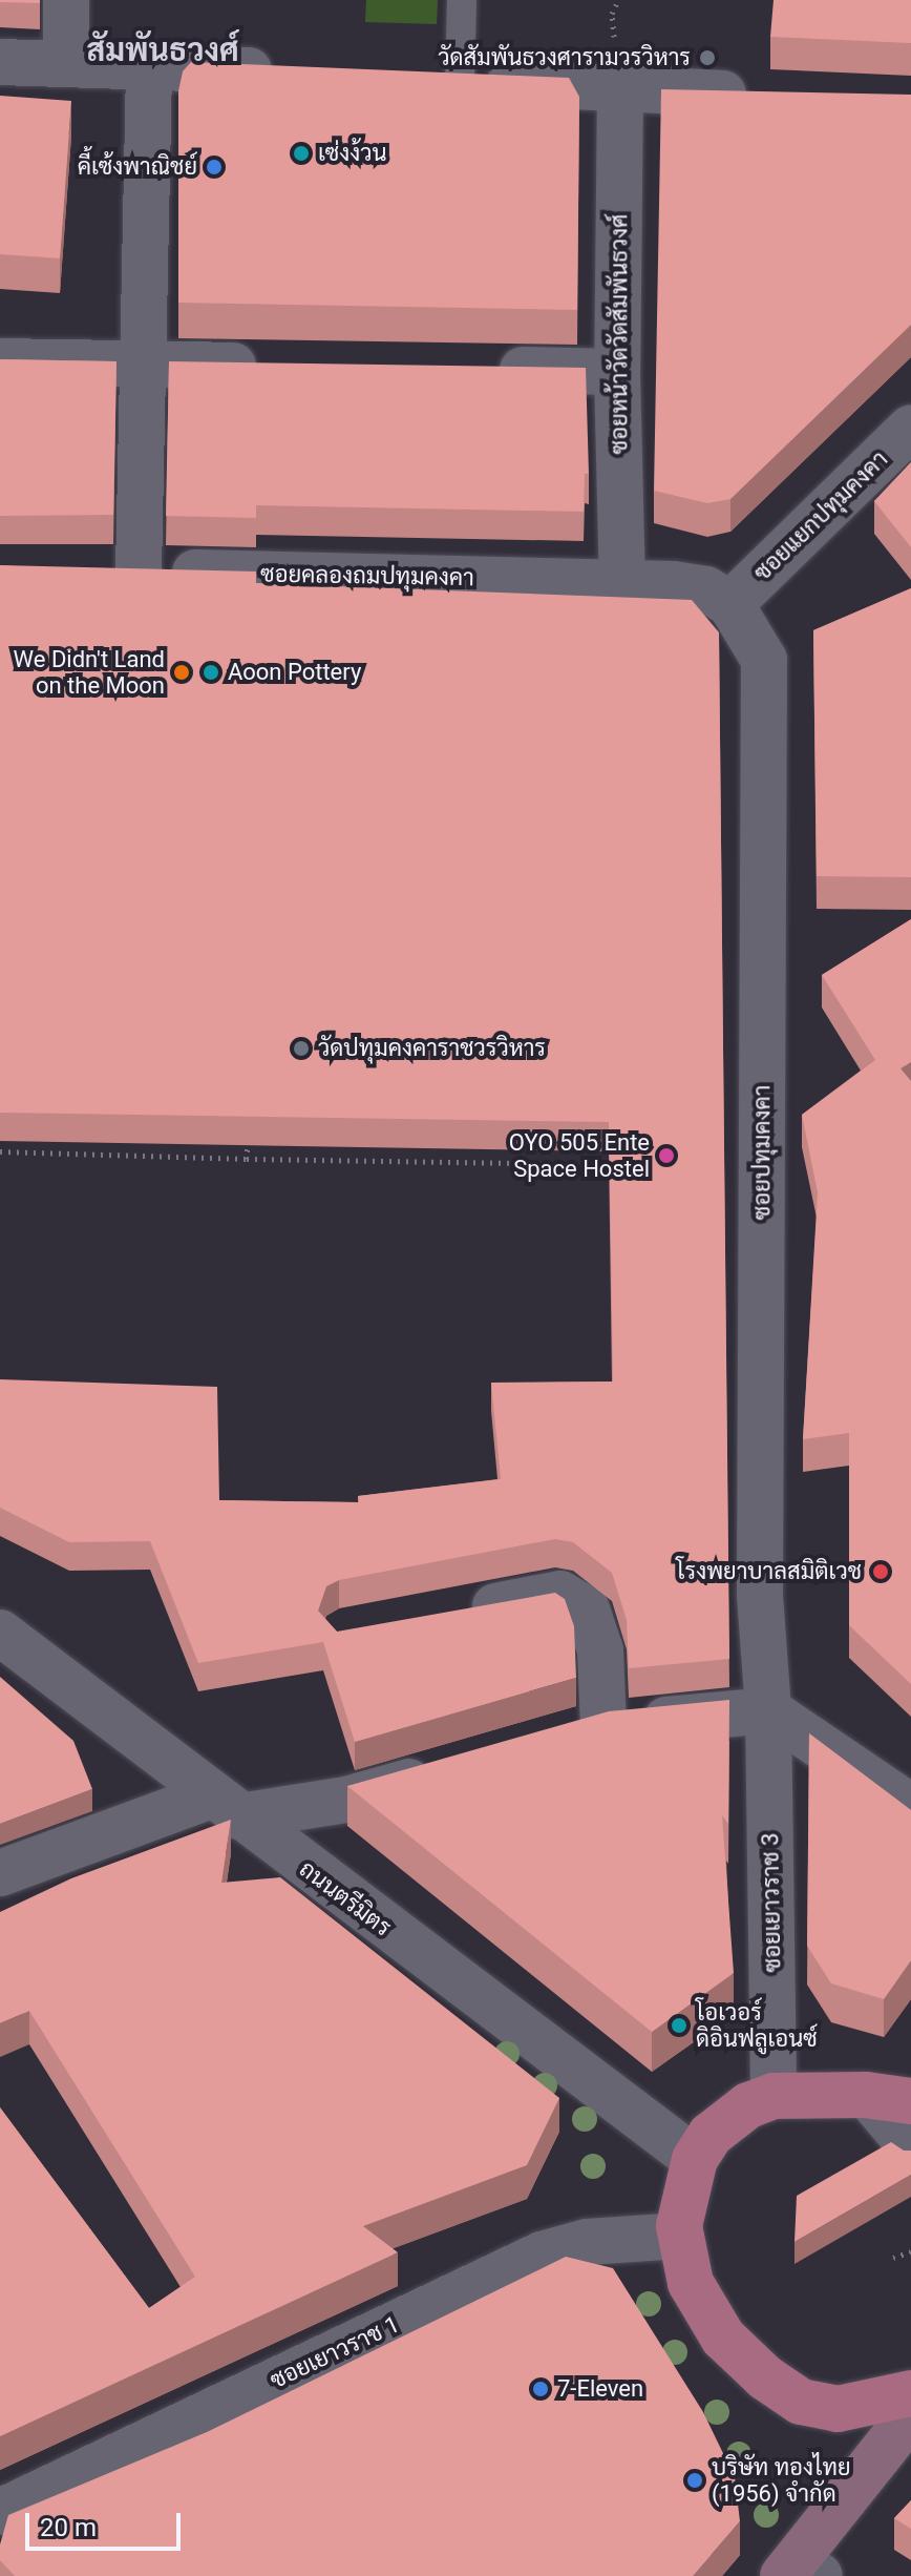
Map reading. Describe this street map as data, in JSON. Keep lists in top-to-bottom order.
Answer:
{
  "streets": {
    "street": [
      "ซอยหน้าวัดวัดสัมพันธวงศ์",
      "ซอยแยกปทุมคงคา",
      "ซอยคลองถมปทุมคงคา",
      "ซอยปทุมคงคา",
      "ถนนตรีมิตร",
      "ซอยเยาวราช 3",
      "ซอยเยาวราช 1"
    ]
  },
  "crossings": [
    ["ซอยหน้าวัดวัดสัมพันธวงศ์", "ซอยคลองถมปทุมคงคา"],
    ["ซอยแยกปทุมคงคา", "ซอยคลองถมปทุมคงคา"],
    ["ซอยแยกปทุมคงคา", "ซอยปทุมคงคา"],
    ["ซอยคลองถมปทุมคงคา", "ซอยปทุมคงคา"],
    ["ซอยปทุมคงคา", "ซอยเยาวราช 3"]
  ],
  "districts": ["สัมพันธวงศ์"],
  "places": [
    "วัดสัมพันธวงศารามวรวิหาร",
    "เซ่งง้วน",
    "คี้เซ้งพาณิชย์",
    "We Didn't Land on the Moon",
    "Aoon Pottery",
    "วัดปทุมคงคาราชวรวิหาร",
    "OYO 505 Ente Space Hostel",
    "โรงพยาบาลสมิติเวช",
    "โอเวอร์ ดิอินฟลูเอนซ์",
    "7-Eleven",
    "บริษัท ทองไทย (1956) จำกัด"
  ],
  "scale_bar": "20 m"
}
